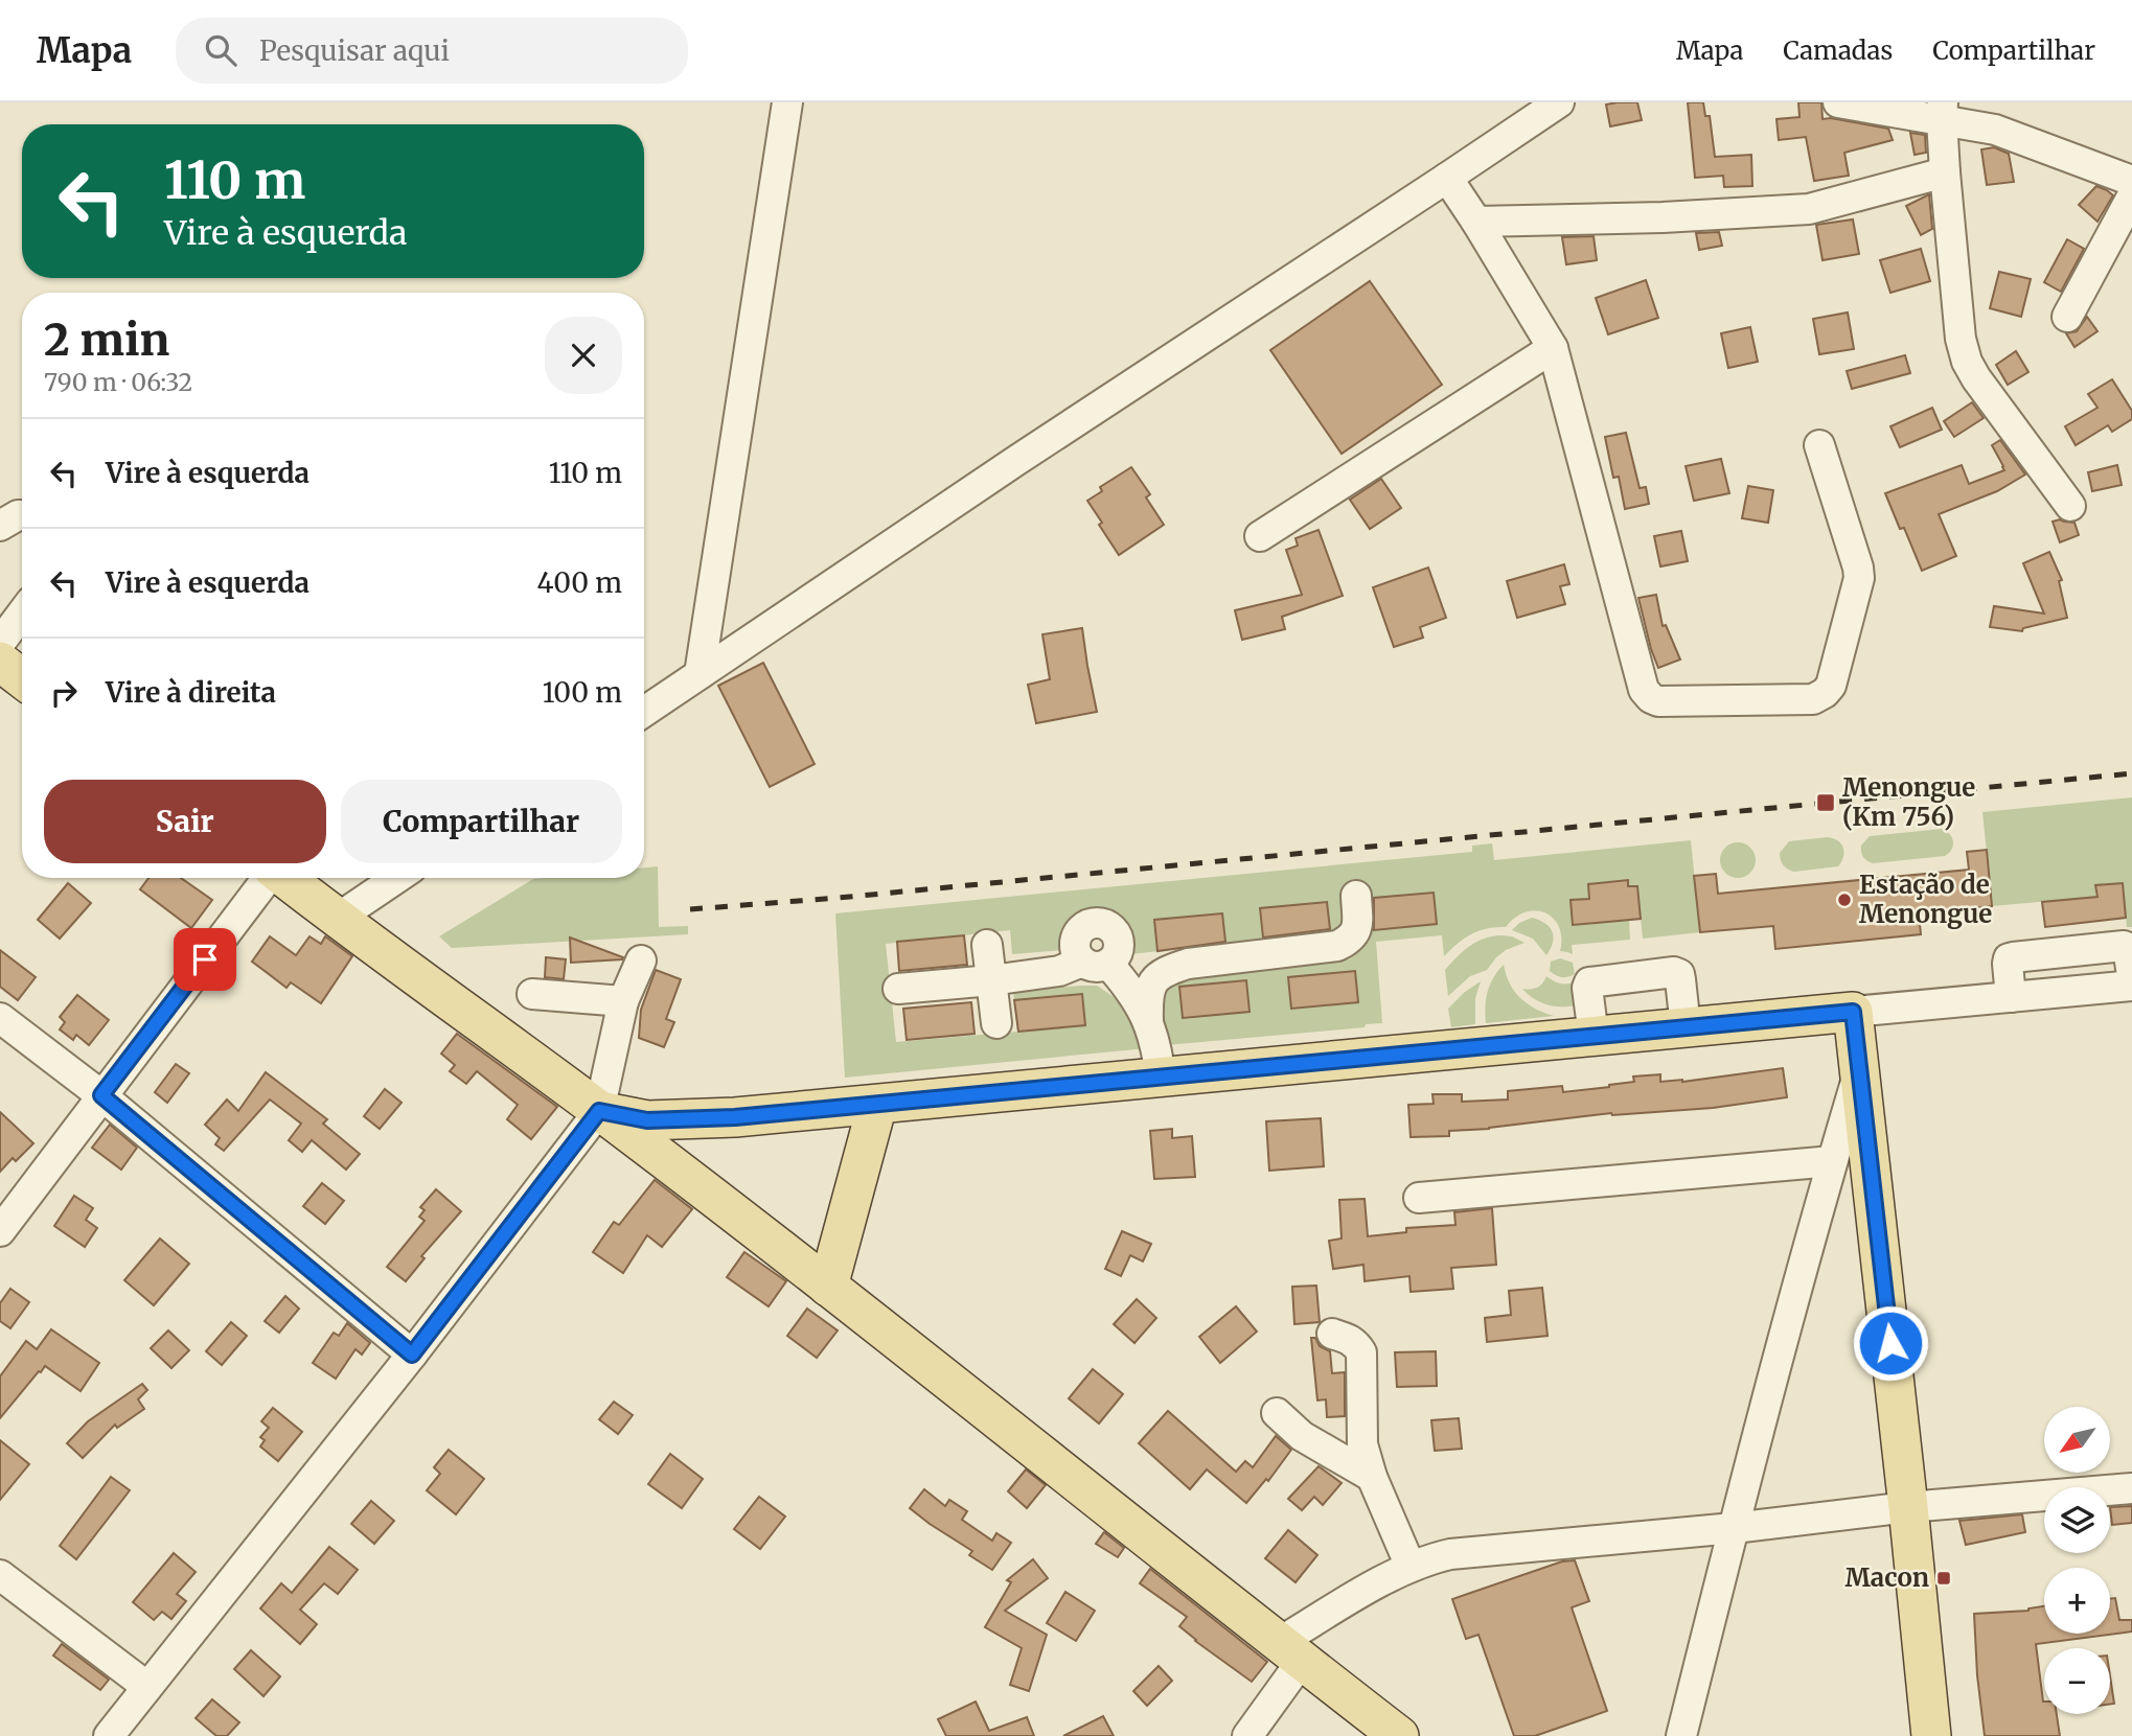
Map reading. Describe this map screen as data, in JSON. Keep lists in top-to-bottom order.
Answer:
{
  "places": {
    "transit": ["Menongue (Km 756)", "Macon"],
    "other": ["Estação de Menongue"]
  },
  "north": "bottom left",
  "page": {
    "header": "Mapa",
    "search": "Pesquisar aqui",
    "nav": ["Mapa", "Camadas", "Compartilhar"],
    "turn": ["110 m", "Vire à esquerda"],
    "heading": ["2 min", "790 m · 06:32"],
    "list": [
      {
        "name": "Vire à esquerda",
        "value": "110 m"
      },
      {
        "name": "Vire à esquerda",
        "value": "400 m"
      },
      {
        "name": "Vire à direita",
        "value": "100 m"
      }
    ],
    "buttons": ["Sair", "Compartilhar"],
    "map_buttons": ["+", "−"]
  }
}
